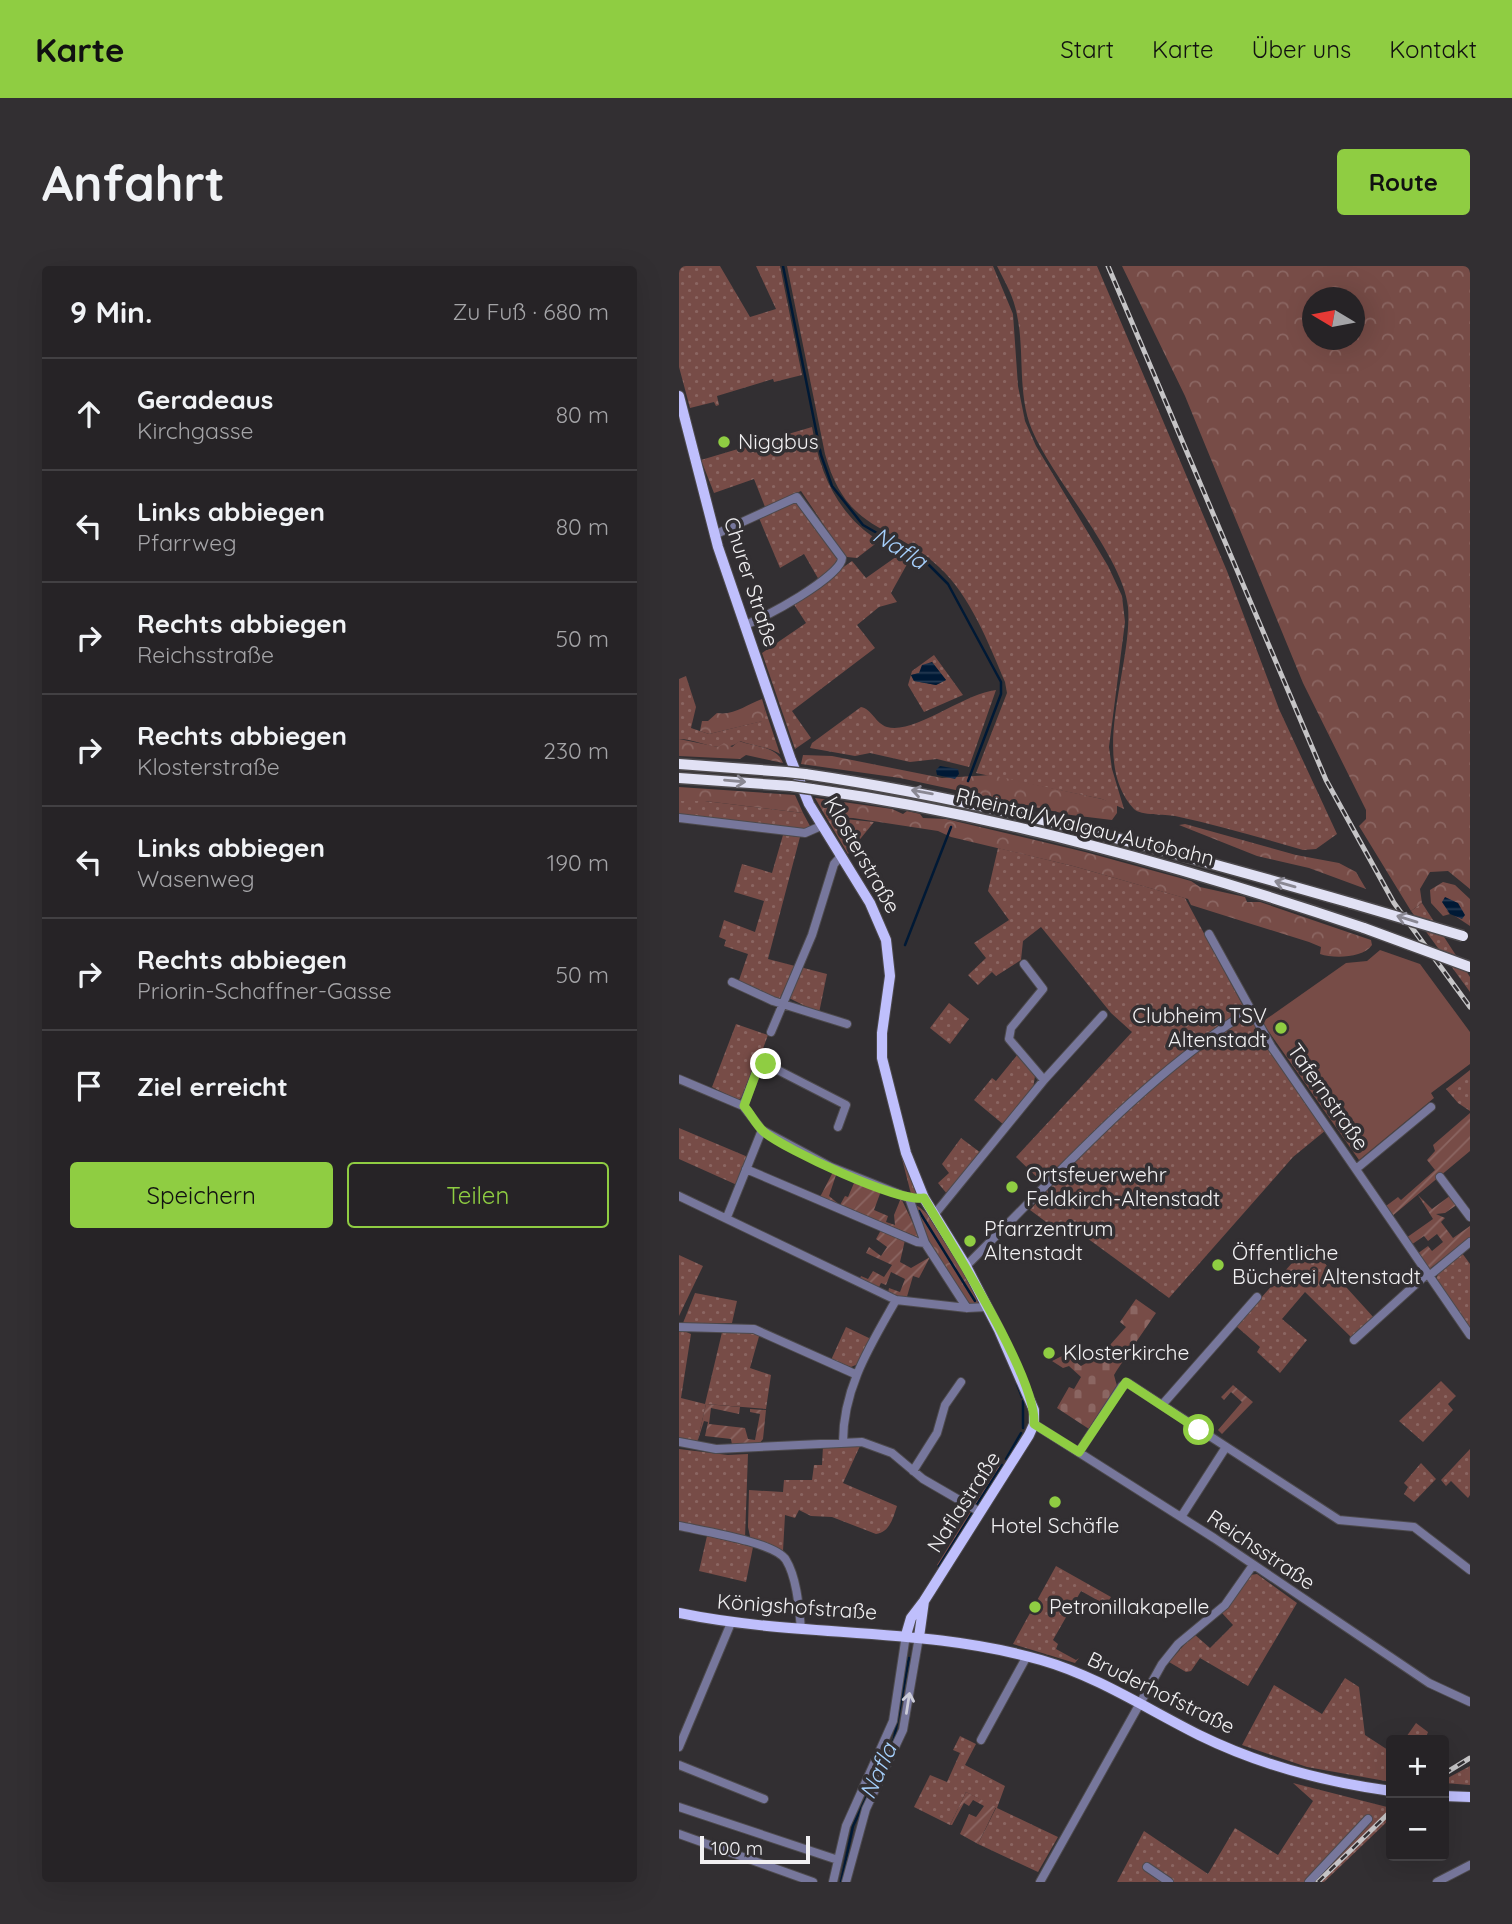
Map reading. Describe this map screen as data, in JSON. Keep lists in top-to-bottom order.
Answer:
{
  "streets": {
    "highway": ["Rheintal/Walgau Autobahn"],
    "main road": [
      "Churer Straße",
      "Klosterstraße",
      "Naflastraße",
      "Königshofstraße",
      "Bruderhofstraße"
    ],
    "street": ["Tafernstraße", "Reichsstraße"]
  },
  "crossings": [
    ["Churer Straße", "Rheintal/Walgau Autobahn"],
    ["Churer Straße", "Klosterstraße"],
    ["Rheintal/Walgau Autobahn", "Klosterstraße"],
    ["Klosterstraße", "Naflastraße"],
    ["Klosterstraße", "Reichsstraße"],
    ["Naflastraße", "Reichsstraße"],
    ["Naflastraße", "Königshofstraße"],
    ["Naflastraße", "Bruderhofstraße"],
    ["Königshofstraße", "Bruderhofstraße"]
  ],
  "water": ["Nafla"],
  "places": [
    "Niggbus",
    "Clubheim TSV Altenstadt",
    "Ortsfeuerwehr Feldkirch-Altenstadt",
    "Pfarrzentrum Altenstadt",
    "Öffentliche Bücherei Altenstadt",
    "Klosterkirche",
    "Hotel Schäfle",
    "Petronillakapelle"
  ],
  "scale_bar": "100 m",
  "north": "left",
  "page": {
    "header": "Karte",
    "nav": [
      "Start",
      "Karte",
      "Über uns",
      "Kontakt"
    ],
    "buttons": [
      "Route",
      ["Speichern", "Teilen"]
    ],
    "title": "Anfahrt",
    "heading": ["9 Min.", "Zu Fuß · 680 m"],
    "list": [
      ["Geradeaus", "Kirchgasse", "80 m"],
      ["Links abbiegen", "Pfarrweg", "80 m"],
      ["Rechts abbiegen", "Reichsstraße", "50 m"],
      ["Rechts abbiegen", "Klosterstraße", "230 m"],
      ["Links abbiegen", "Wasenweg", "190 m"],
      ["Rechts abbiegen", "Priorin-Schaffner-Gasse", "50 m"],
      "Ziel erreicht"
    ],
    "map_buttons": ["+", "−"],
    "scale": "100 m"
  }
}
